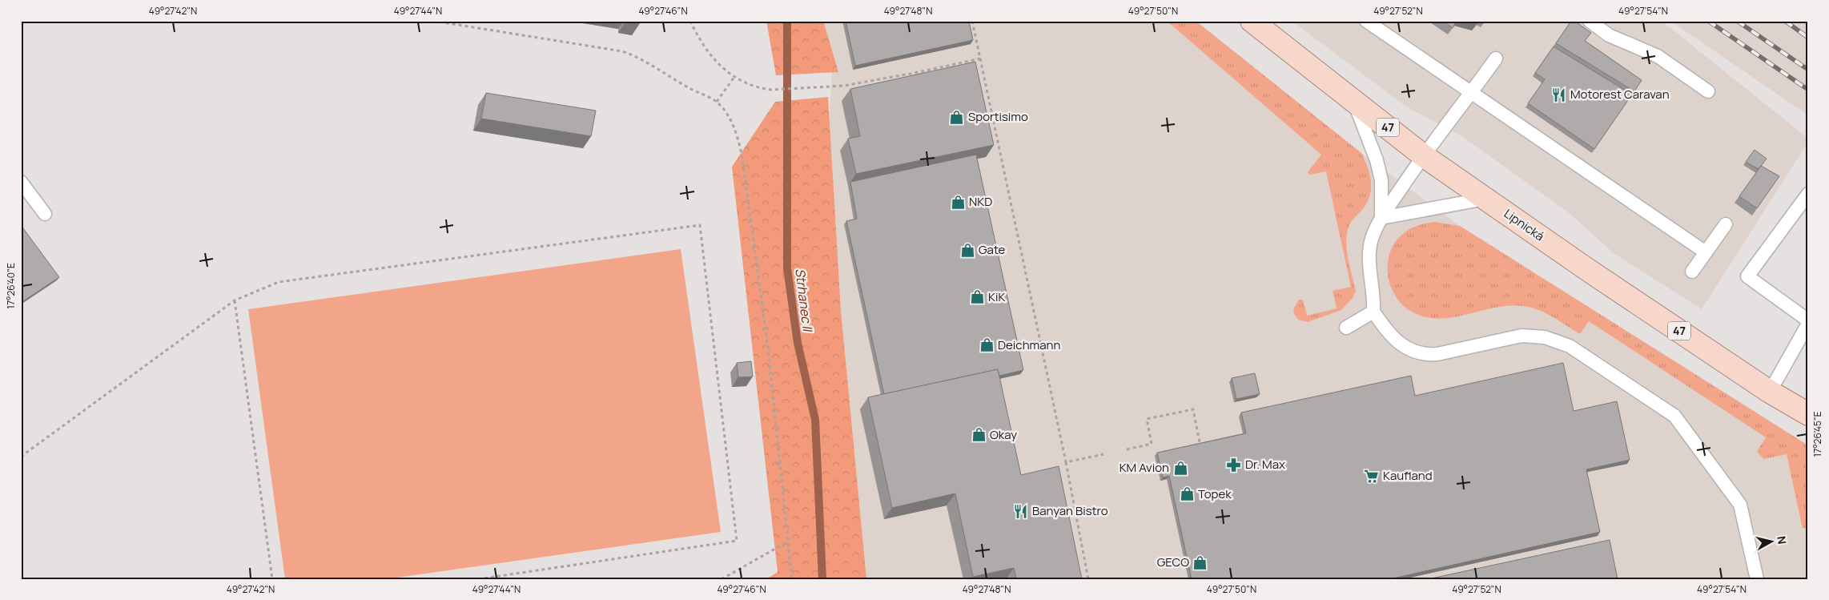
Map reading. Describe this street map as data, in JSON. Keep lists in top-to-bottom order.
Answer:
{
  "streets": {
    "main road": ["47", "Lipnická"]
  },
  "water": ["Strhanec II"],
  "places": {
    "restaurant": ["Motorest Caravan", "Banyan Bistro"],
    "shop": [
      "Sportisimo",
      "NKD",
      "Gate",
      "KiK",
      "Deichmann",
      "Okay",
      "KM Avion",
      "Topek",
      "GECO"
    ],
    "pharmacy": ["Dr. Max"],
    "supermarket": ["Kaufland"]
  },
  "north": "right",
  "coordinates": [
    "49°27'42\"N",
    "49°27'44\"N",
    "49°27'46\"N",
    "49°27'48\"N",
    "49°27'50\"N",
    "49°27'52\"N",
    "49°27'54\"N",
    "17°26'40\"E",
    "17°26'45\"E"
  ]
}
